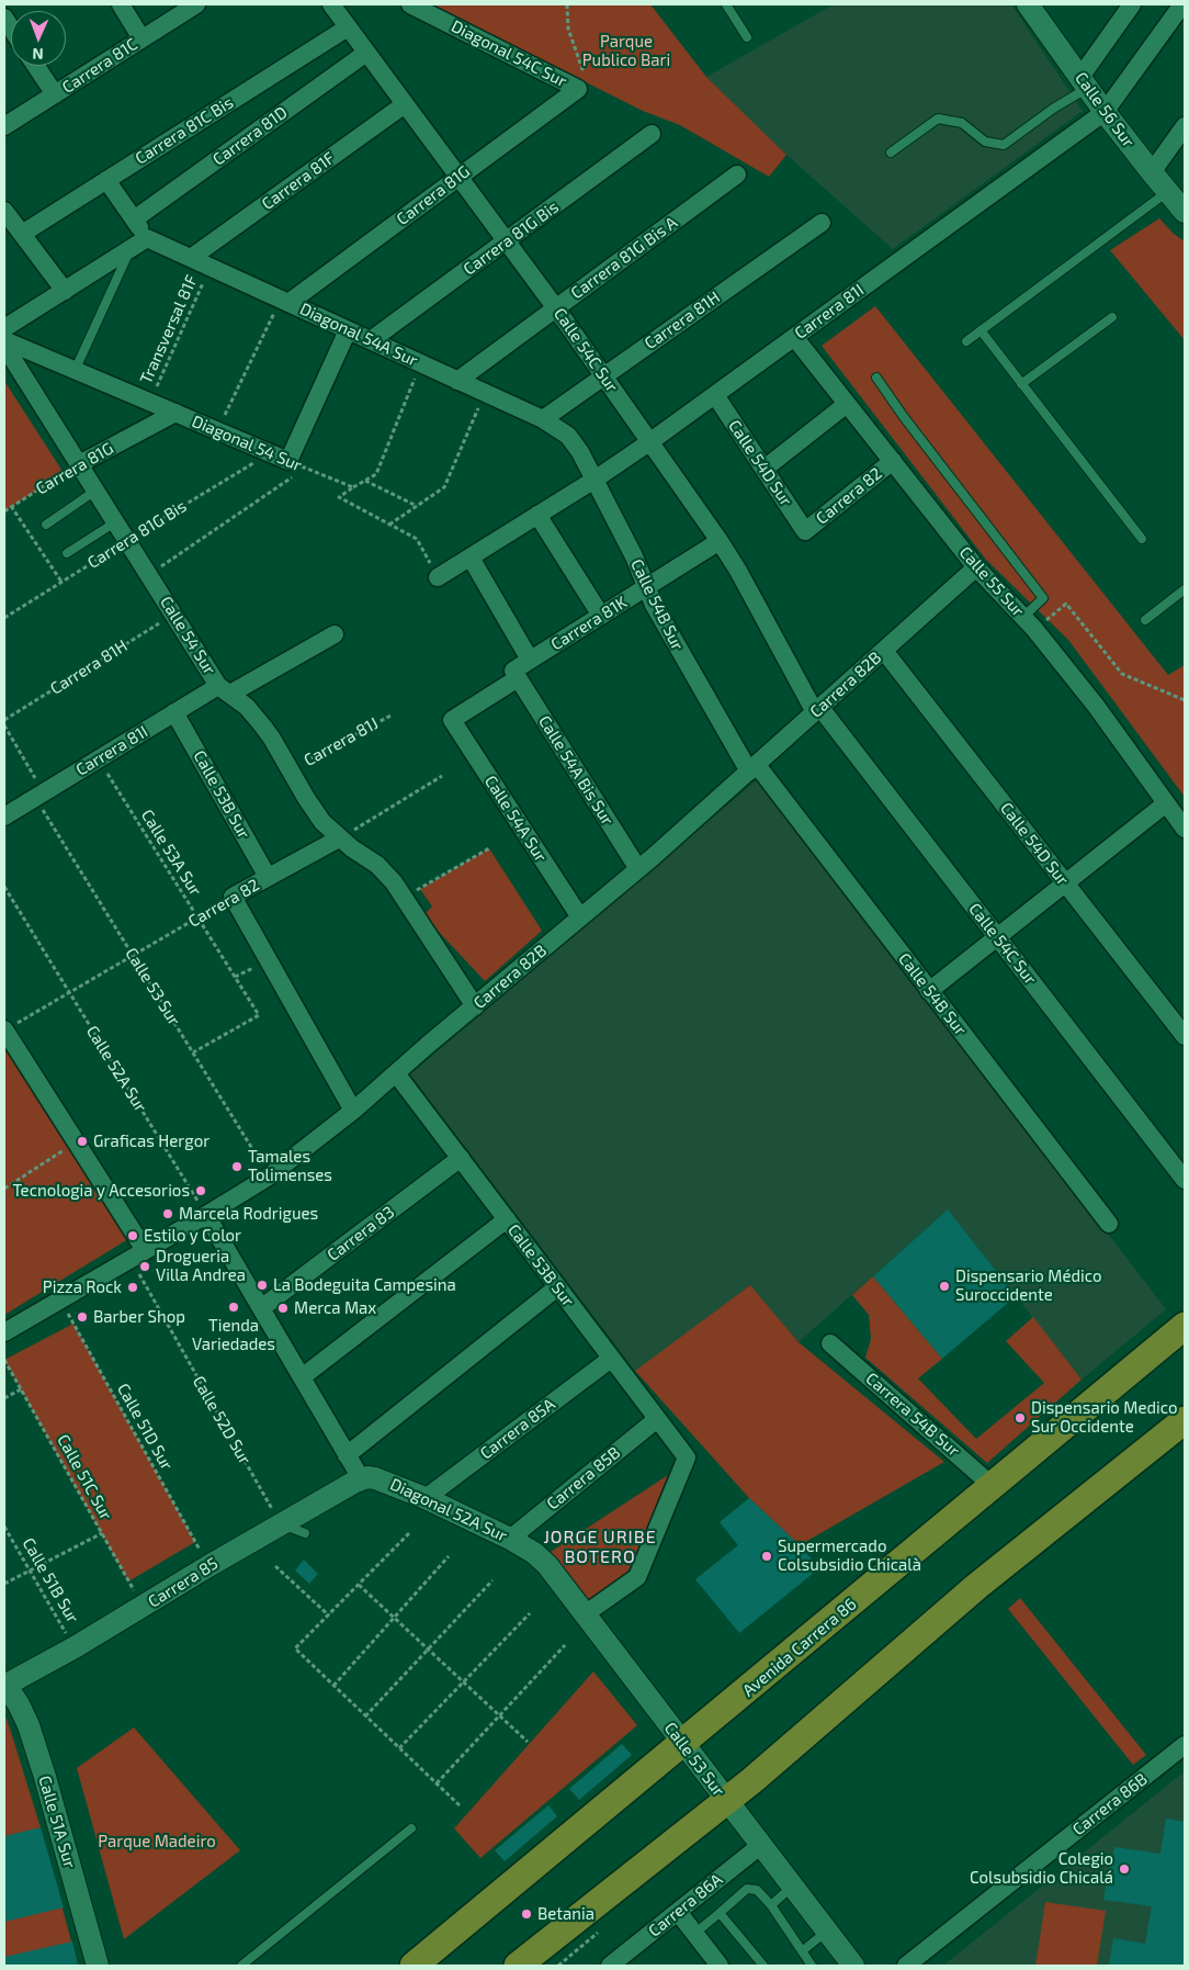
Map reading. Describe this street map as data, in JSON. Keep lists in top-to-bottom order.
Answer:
{
  "streets": {
    "main road": ["Avenida Carrera 86"],
    "street": [
      "Diagonal 54C Sur",
      "Carrera 81C",
      "Calle 56 Sur",
      "Carrera 81C Bis",
      "Carrera 81D",
      "Carrera 81F",
      "Carrera 81G",
      "Carrera 81G Bis",
      "Carrera 81G Bis A",
      "Carrera 81I",
      "Carrera 81H",
      "Diagonal 54A Sur",
      "Calle 54C Sur",
      "Diagonal 54 Sur",
      "Calle 54D Sur",
      "Carrera 82",
      "Calle 55 Sur",
      "Calle 54B Sur",
      "Carrera 81K",
      "Calle 54 Sur",
      "Carrera 82B",
      "Calle 54A Bis Sur",
      "Calle 53B Sur",
      "Calle 54A Sur",
      "Calle 53 Sur",
      "Carrera 83",
      "Carrera 54B Sur",
      "Carrera 85A",
      "Carrera 85B",
      "Diagonal 52A Sur",
      "Carrera 85",
      "Carrera 86B",
      "Calle 51A Sur",
      "Carrera 86A"
    ],
    "path": [
      "Transversal 81F",
      "Carrera 81J",
      "Calle 53A Sur",
      "Calle 52A Sur",
      "Calle 52D Sur",
      "Calle 51D Sur",
      "Calle 51C Sur",
      "Calle 51B Sur"
    ]
  },
  "crossings": [
    ["Diagonal 54C Sur", "Carrera 81G"],
    ["Calle 56 Sur", "Carrera 81I"],
    ["Carrera 81C Bis", "Calle 54C Sur"],
    ["Carrera 81D", "Calle 54C Sur"],
    ["Carrera 81F", "Diagonal 54A Sur"],
    ["Carrera 81F", "Calle 54C Sur"],
    ["Carrera 81G", "Diagonal 54A Sur"],
    ["Carrera 81G", "Calle 54C Sur"],
    ["Carrera 81G", "Diagonal 54 Sur"],
    ["Carrera 81G", "Calle 54 Sur"],
    ["Carrera 81G Bis", "Diagonal 54A Sur"],
    ["Carrera 81G Bis", "Calle 54C Sur"],
    ["Carrera 81G Bis", "Diagonal 54 Sur"],
    ["Carrera 81G Bis", "Calle 54 Sur"],
    ["Carrera 81G Bis A", "Diagonal 54A Sur"],
    ["Carrera 81G Bis A", "Calle 54C Sur"],
    ["Carrera 81I", "Calle 54C Sur"],
    ["Carrera 81I", "Calle 54D Sur"],
    ["Carrera 81I", "Calle 55 Sur"],
    ["Carrera 81I", "Calle 54B Sur"],
    ["Carrera 81I", "Calle 54 Sur"],
    ["Carrera 81I", "Calle 53B Sur"],
    ["Carrera 81I", "Calle 53A Sur"],
    ["Carrera 81I", "Calle 53 Sur"],
    ["Carrera 81H", "Diagonal 54A Sur"],
    ["Carrera 81H", "Calle 54C Sur"],
    ["Carrera 81H", "Calle 54 Sur"],
    ["Transversal 81F", "Diagonal 54A Sur"],
    ["Transversal 81F", "Diagonal 54 Sur"],
    ["Diagonal 54A Sur", "Calle 54B Sur"],
    ["Calle 54C Sur", "Carrera 81K"],
    ["Calle 54C Sur", "Carrera 82B"],
    ["Calle 54D Sur", "Carrera 82"],
    ["Calle 54D Sur", "Carrera 82B"],
    ["Carrera 82", "Calle 55 Sur"],
    ["Carrera 82", "Calle 54 Sur"],
    ["Carrera 82", "Calle 53B Sur"],
    ["Carrera 82", "Calle 53A Sur"],
    ["Carrera 82", "Calle 53 Sur"],
    ["Carrera 82", "Calle 52A Sur"],
    ["Calle 55 Sur", "Carrera 82B"],
    ["Calle 54B Sur", "Carrera 81K"],
    ["Calle 54B Sur", "Carrera 82B"],
    ["Carrera 81K", "Calle 54A Bis Sur"],
    ["Carrera 81K", "Calle 54A Sur"],
    ["Calle 54 Sur", "Carrera 82B"],
    ["Calle 54 Sur", "Carrera 81J"],
    ["Carrera 82B", "Calle 54A Bis Sur"],
    ["Carrera 82B", "Calle 53B Sur"],
    ["Carrera 82B", "Calle 54A Sur"],
    ["Carrera 82B", "Calle 53 Sur"],
    ["Carrera 82B", "Calle 52A Sur"],
    ["Carrera 82B", "Calle 52D Sur"],
    ["Carrera 82B", "Calle 51D Sur"],
    ["Calle 53B Sur", "Calle 53 Sur"],
    ["Calle 53B Sur", "Carrera 83"],
    ["Calle 53B Sur", "Carrera 85A"],
    ["Calle 53B Sur", "Carrera 85B"],
    ["Calle 53A Sur", "Calle 53 Sur"],
    ["Calle 53 Sur", "Diagonal 52A Sur"],
    ["Calle 53 Sur", "Avenida Carrera 86"],
    ["Calle 53 Sur", "Carrera 86A"],
    ["Carrera 54B Sur", "Avenida Carrera 86"],
    ["Calle 52D Sur", "Carrera 85"],
    ["Calle 51D Sur", "Carrera 85"],
    ["Carrera 85A", "Diagonal 52A Sur"],
    ["Calle 51C Sur", "Carrera 85"],
    ["Carrera 85B", "Diagonal 52A Sur"],
    ["Diagonal 52A Sur", "Carrera 85"],
    ["Calle 51B Sur", "Carrera 85"],
    ["Carrera 85", "Calle 51A Sur"]
  ],
  "districts": ["JORGE URIBE BOTERO"],
  "parks": ["Parque Publico Bari", "Parque Madeiro"],
  "places": [
    "Graficas Hergor",
    "Tamales Tolimenses",
    "Tecnologia y Accesorios",
    "Marcela Rodrigues",
    "Estilo y Color",
    "Drogueria Villa Andrea",
    "La Bodeguita Campesina",
    "Dispensario Médico Suroccidente",
    "Pizza Rock",
    "Tienda Variedades",
    "Merca Max",
    "Barber Shop",
    "Dispensario Medico Sur Occidente",
    "Supermercado Colsubsidio Chicalà",
    "Colegio Colsubsidio Chicalá",
    "Betania"
  ],
  "north": "bottom"
}
